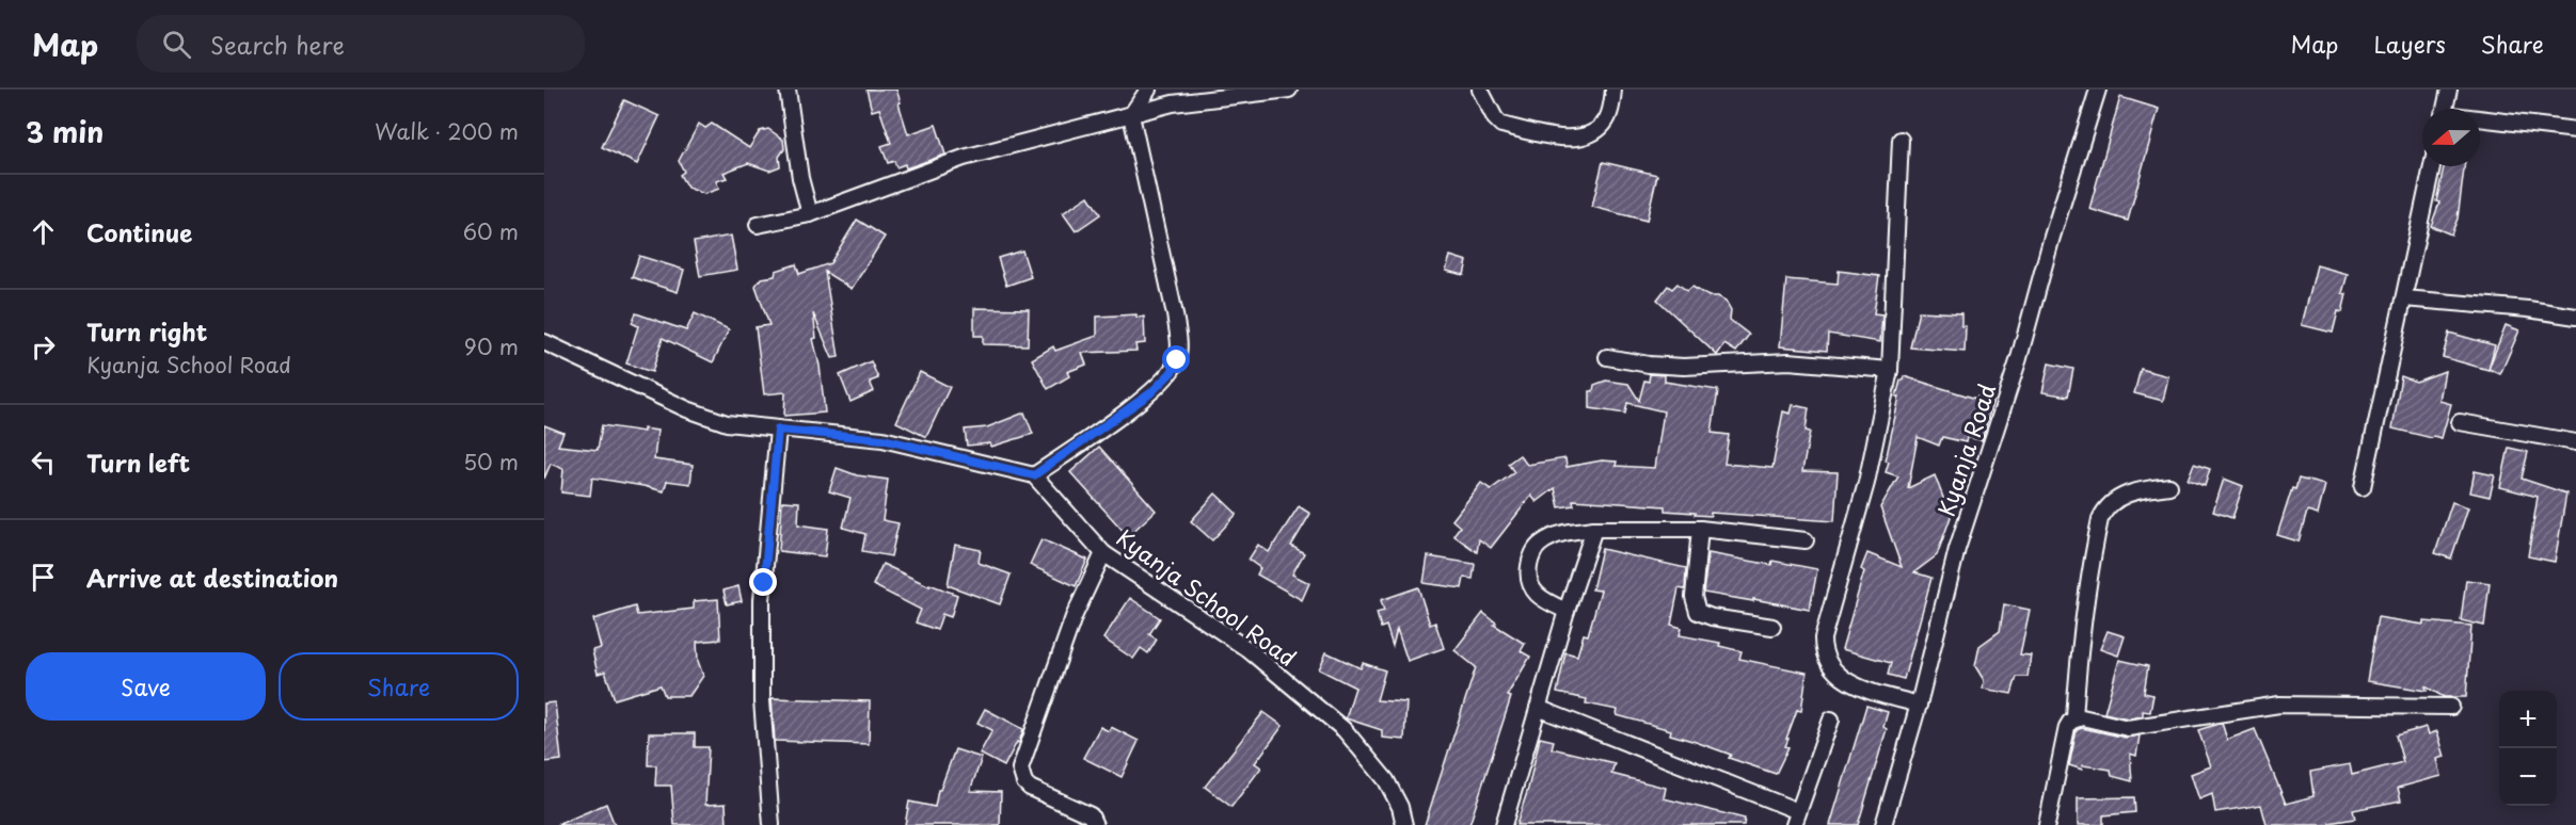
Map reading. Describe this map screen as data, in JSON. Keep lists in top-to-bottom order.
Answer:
{
  "streets": {
    "street": ["Kyanja Road", "Kyanja School Road"]
  },
  "north": "left",
  "page": {
    "header": "Map",
    "search": "Search here",
    "nav": ["Map", "Layers", "Share"],
    "heading": ["3 min", "Walk · 200 m"],
    "list": [
      ["Continue", "60 m"],
      ["Turn right", "Kyanja School Road", "90 m"],
      ["Turn left", "50 m"],
      "Arrive at destination"
    ],
    "buttons": ["Save", "Share"],
    "map_buttons": ["+", "−"]
  }
}
